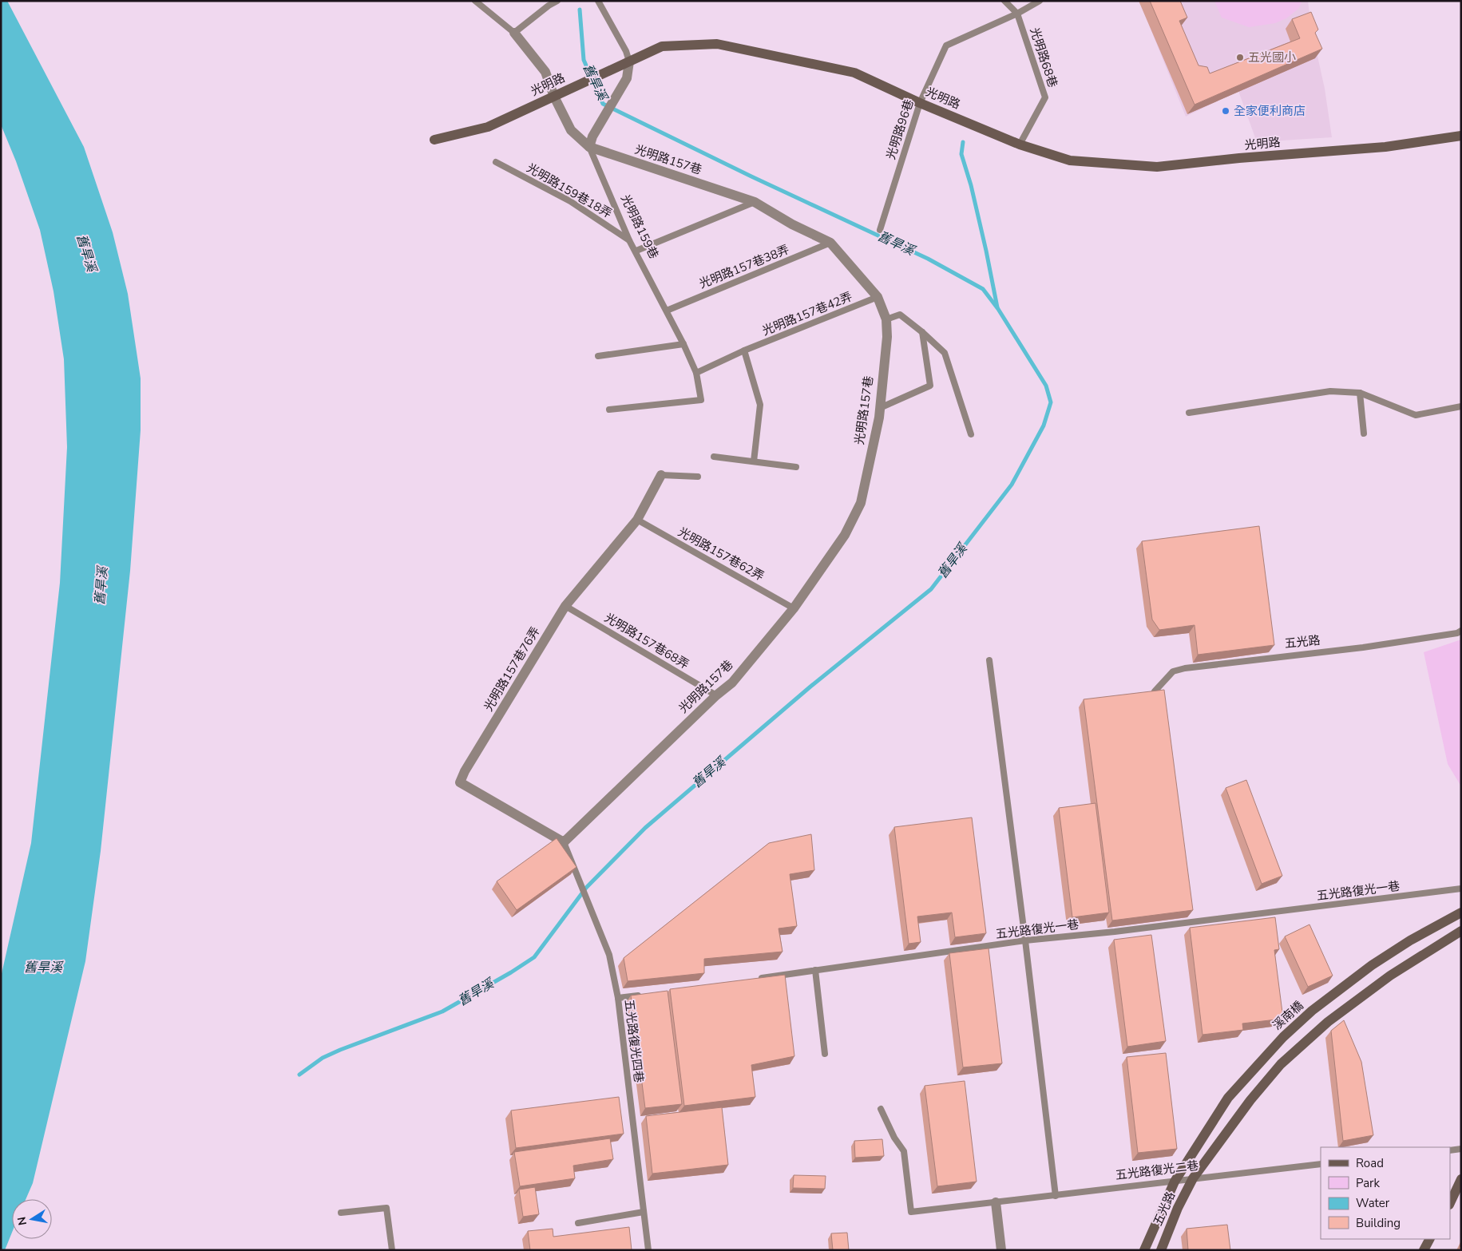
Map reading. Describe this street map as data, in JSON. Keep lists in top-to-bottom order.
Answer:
{
  "streets": {
    "street": [
      "光明路",
      "光明路157巷",
      "光明路159巷",
      "五光路",
      "光明路157巷76弄",
      "溪南橋"
    ],
    "lane": [
      "光明路68巷",
      "光明路96巷",
      "光明路159巷18弄",
      "光明路157巷38弄",
      "光明路157巷42弄",
      "光明路157巷62弄",
      "光明路157巷68弄",
      "五光路復光一巷",
      "五光路復光四巷",
      "五光路復光二巷"
    ]
  },
  "crossings": [
    ["光明路68巷", "光明路"],
    ["光明路68巷", "光明路96巷"],
    ["光明路", "光明路96巷"],
    ["光明路", "光明路159巷"],
    ["光明路157巷", "光明路159巷"],
    ["光明路157巷", "光明路157巷38弄"],
    ["光明路157巷", "光明路157巷42弄"],
    ["光明路157巷", "光明路157巷62弄"],
    ["光明路157巷", "光明路157巷68弄"],
    ["光明路157巷", "光明路157巷76弄"],
    ["光明路157巷", "五光路復光四巷"],
    ["光明路159巷18弄", "光明路159巷"],
    ["光明路159巷", "光明路157巷38弄"],
    ["光明路159巷", "光明路157巷42弄"],
    ["光明路157巷62弄", "光明路157巷76弄"],
    ["光明路157巷68弄", "光明路157巷76弄"],
    ["五光路", "溪南橋"],
    ["五光路", "五光路復光二巷"],
    ["光明路157巷76弄", "五光路復光四巷"],
    ["溪南橋", "五光路復光二巷"]
  ],
  "water": ["舊旱溪"],
  "places": ["五光國小", "全家便利商店"],
  "legend": [
    "Road",
    "Park",
    "Water",
    "Building"
  ],
  "north": "left"
}
